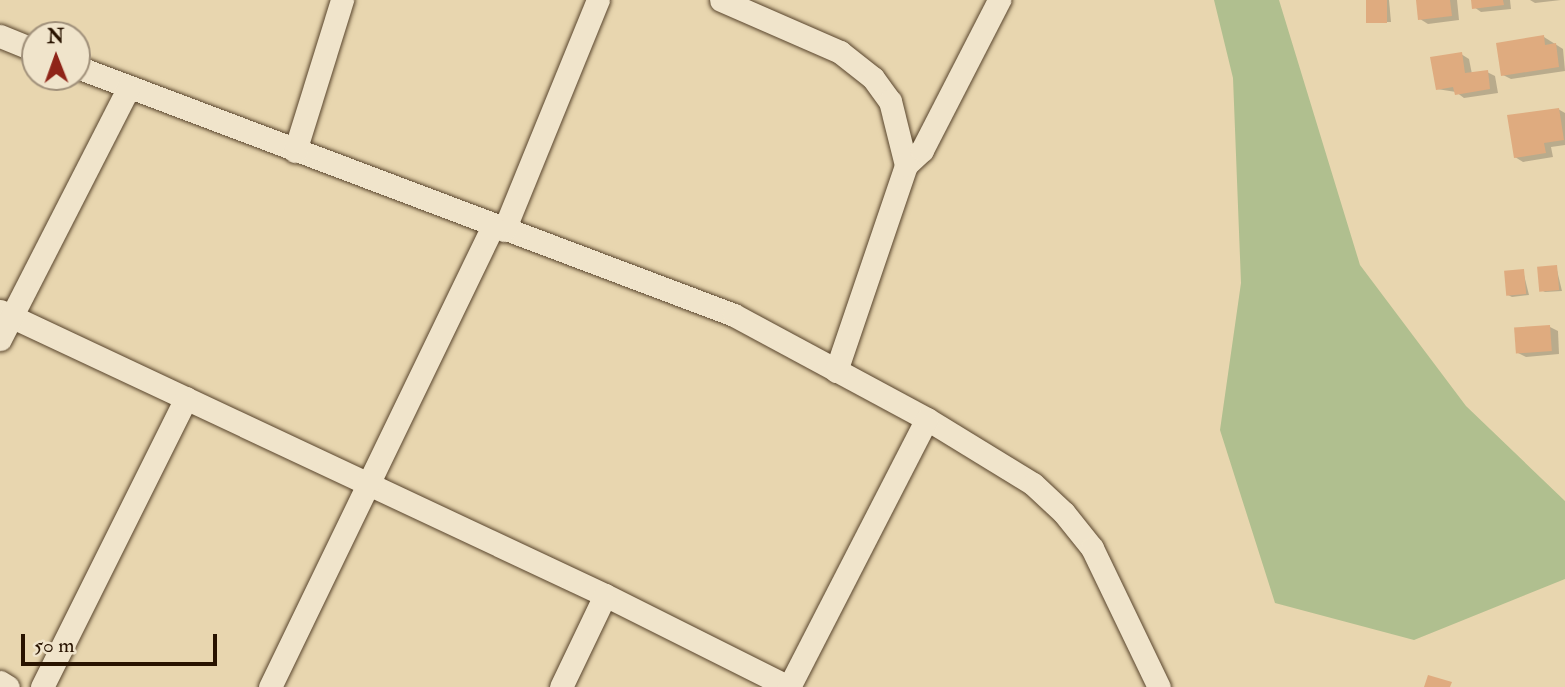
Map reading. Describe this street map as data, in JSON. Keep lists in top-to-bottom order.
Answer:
{
  "scale_bar": "50 m",
  "north": "top"
}
